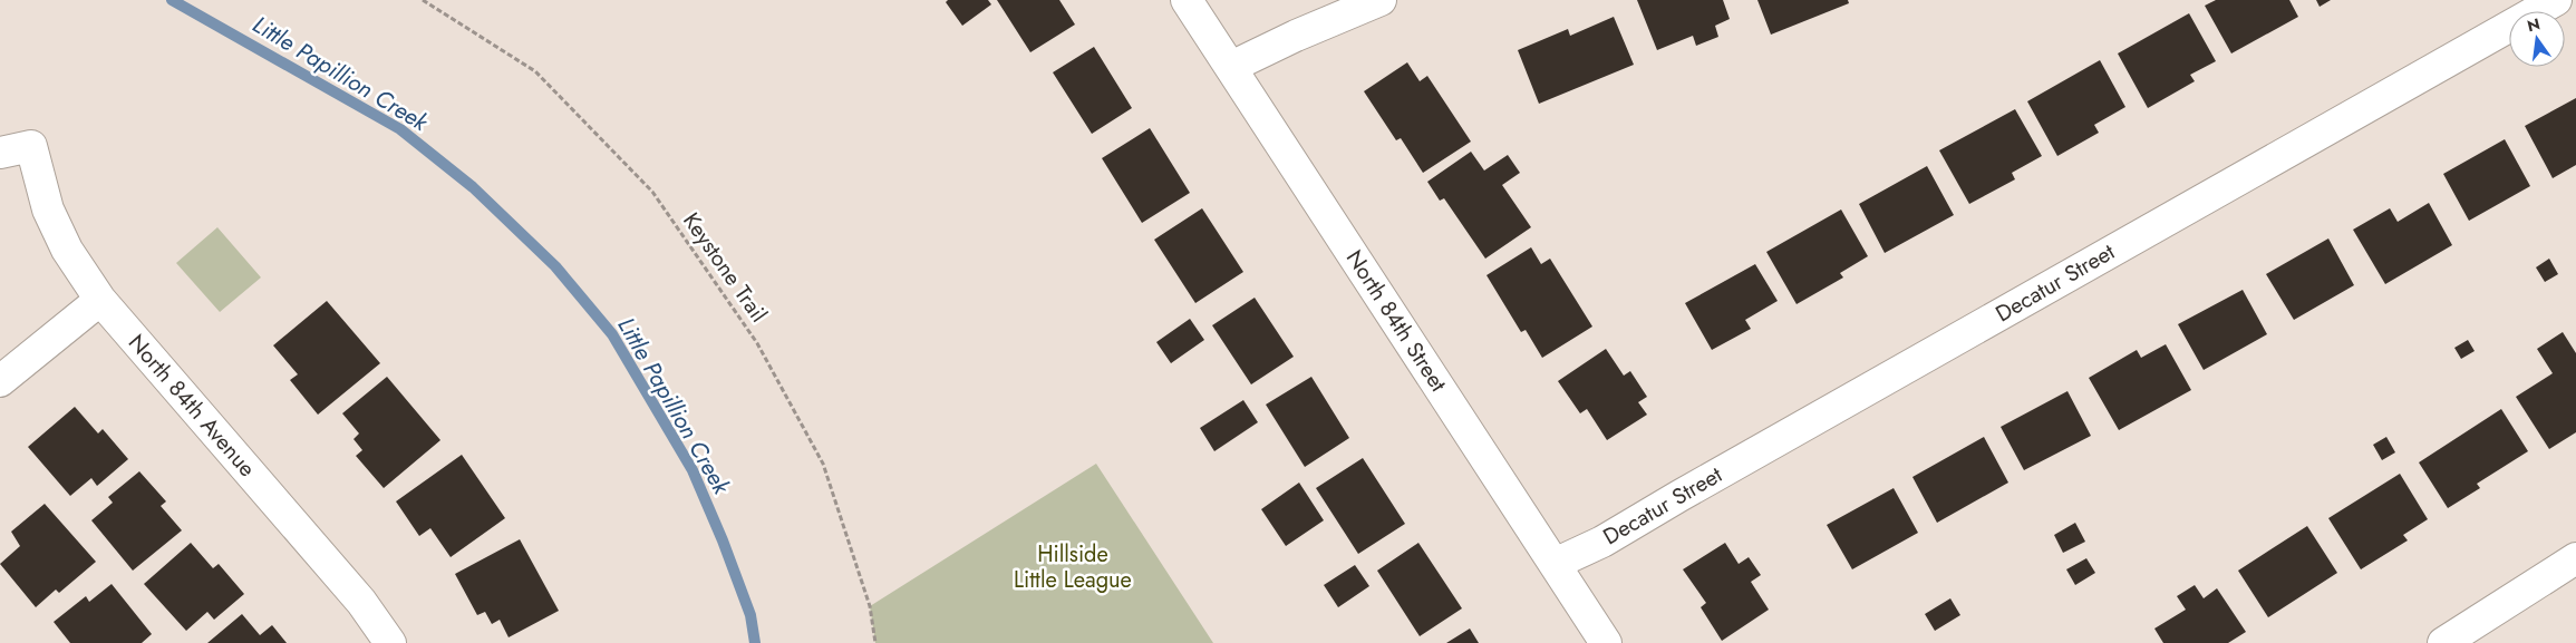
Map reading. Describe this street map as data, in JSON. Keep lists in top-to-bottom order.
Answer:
{
  "streets": {
    "street": ["Decatur Street", "North 84th Street", "North 84th Avenue"],
    "path": ["Keystone Trail"]
  },
  "crossings": [
    ["Decatur Street", "North 84th Street"]
  ],
  "water": ["Little Papillion Creek"],
  "parks": ["Hillside Little League"],
  "north": "top"
}
